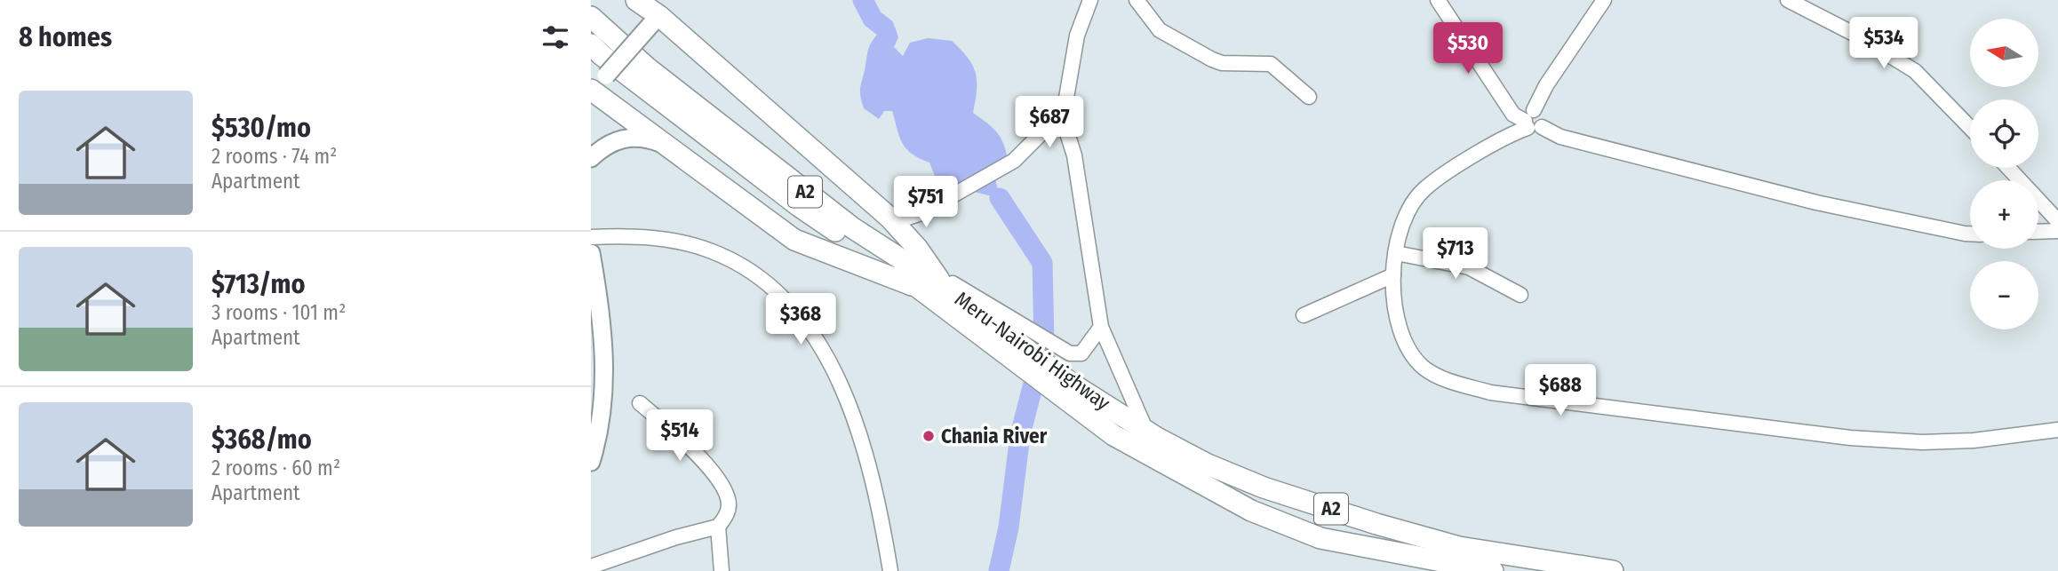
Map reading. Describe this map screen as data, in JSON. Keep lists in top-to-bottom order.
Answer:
{
  "streets": {
    "highway": ["A2", "Meru-Nairobi Highway"]
  },
  "places": ["Chania River"],
  "north": "left",
  "page": {
    "heading": "8 homes",
    "price": [
      "$534",
      "$530",
      "$687",
      "$751",
      "$713",
      "$368",
      "$688",
      "$514"
    ],
    "map_buttons": ["+", "−"],
    "list": [
      {
        "name": "$530/mo",
        "note": "2 rooms · 74 m² · Apartment"
      },
      {
        "name": "$713/mo",
        "note": "3 rooms · 101 m² · Apartment"
      },
      {
        "name": "$368/mo",
        "note": "2 rooms · 60 m² · Apartment"
      }
    ]
  }
}
